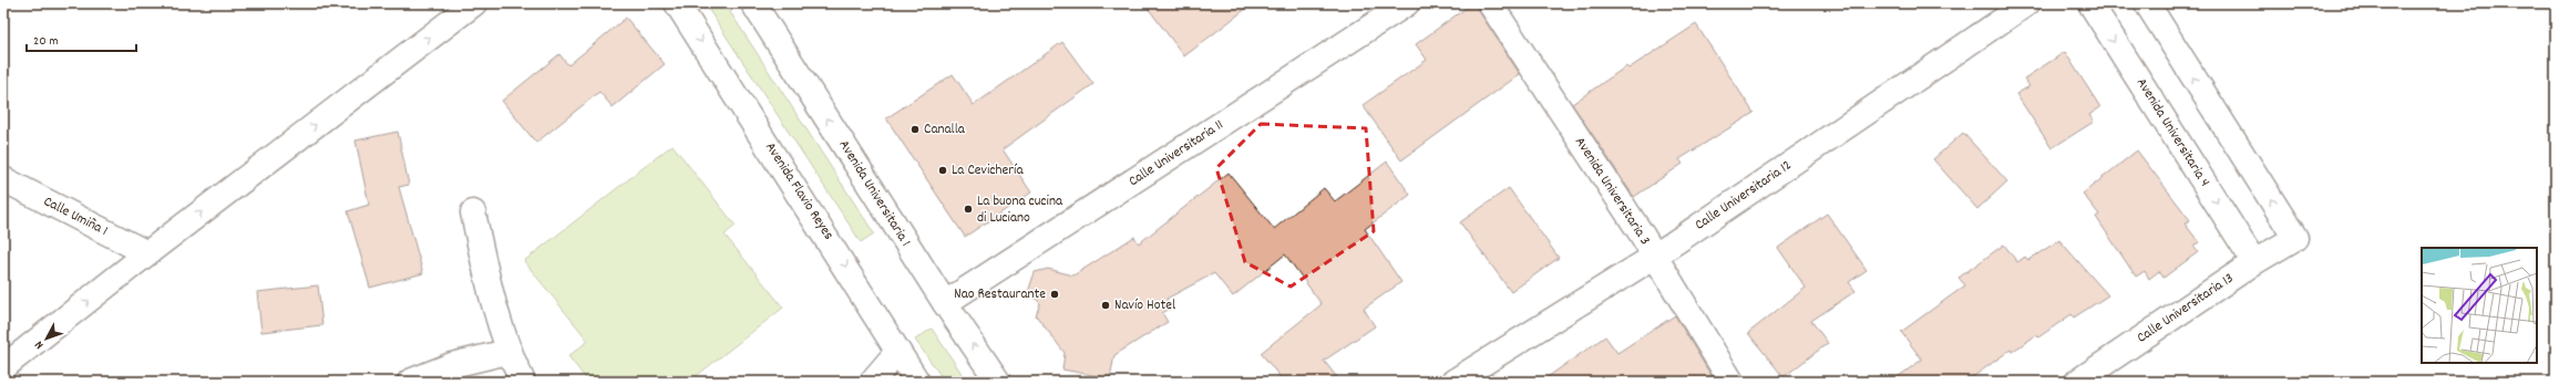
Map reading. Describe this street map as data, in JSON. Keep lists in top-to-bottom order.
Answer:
{
  "streets": {
    "street": [
      "Avenida Universitaria 4",
      "Calle Universitaria 11",
      "Avenida Flavio Reyes",
      "Avenida Universitaria 3",
      "Avenida Universitaria 1",
      "Calle Universitaria 12",
      "Calle Umiña 1",
      "Calle Universitaria 13"
    ]
  },
  "crossings": [
    ["Avenida Universitaria 4", "Calle Universitaria 13"],
    ["Calle Universitaria 11", "Avenida Universitaria 1"],
    ["Avenida Universitaria 3", "Calle Universitaria 12"]
  ],
  "one_way": [
    "Avenida Universitaria 4",
    "Avenida Flavio Reyes",
    "Avenida Universitaria 1",
    "Calle Universitaria 13"
  ],
  "places": [
    "Canalla",
    "La Cevichería",
    "La buona cucina di Luciano",
    "Nao Restaurante",
    "Navío Hotel"
  ],
  "scale_bar": "20 m",
  "north": "bottom left"
}
